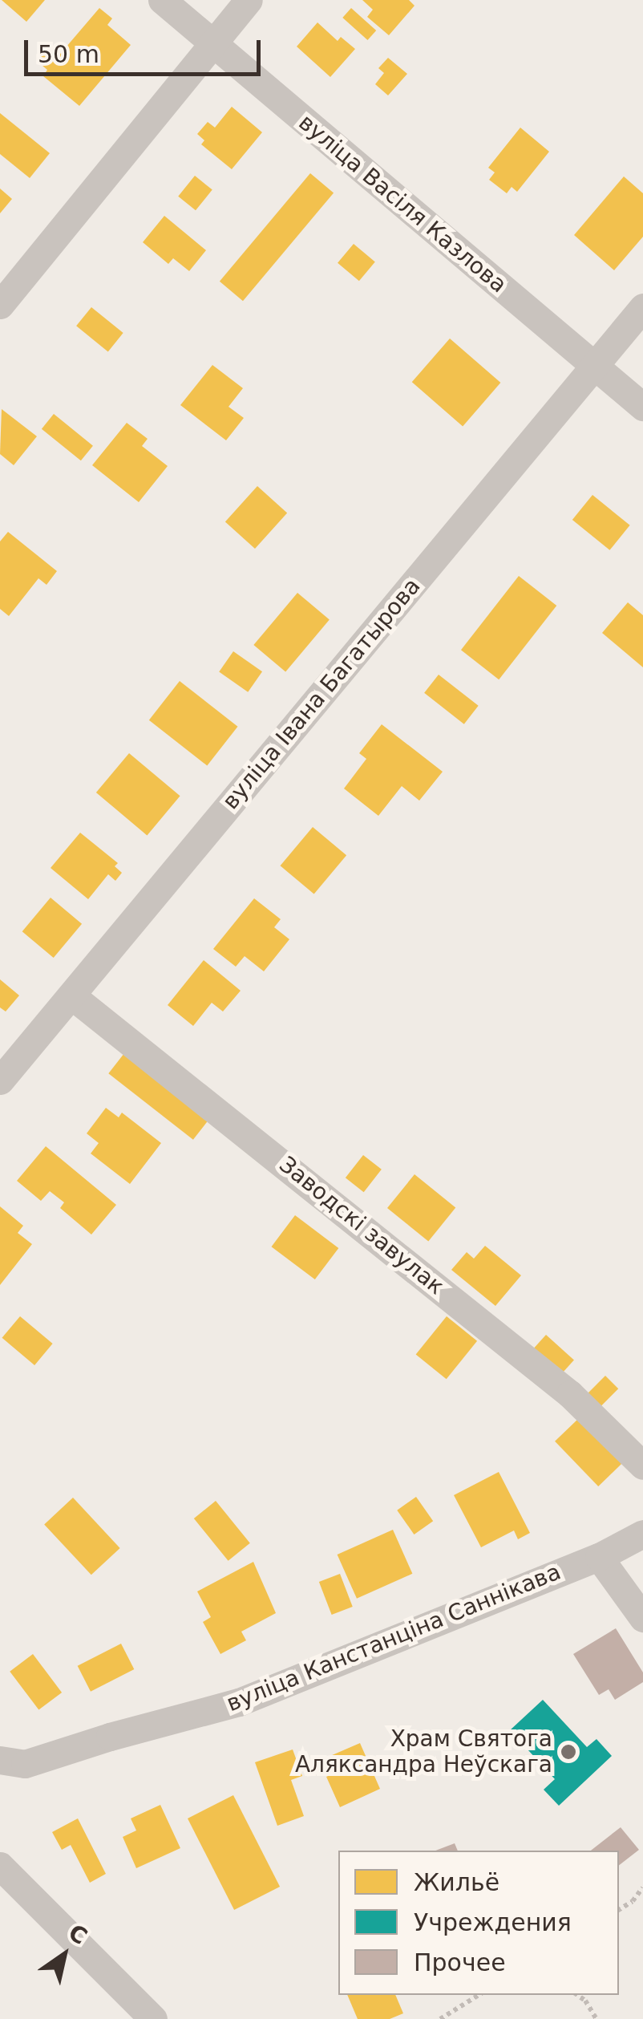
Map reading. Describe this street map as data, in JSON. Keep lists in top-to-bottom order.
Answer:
{
  "streets": {
    "street": [
      "вуліца Васіля Казлова",
      "вуліца Івана Багатырова",
      "Заводскі завулак",
      "вуліца Канстанціна Саннікава"
    ]
  },
  "crossings": [
    ["вуліца Васіля Казлова", "вуліца Івана Багатырова"],
    ["вуліца Івана Багатырова", "Заводскі завулак"]
  ],
  "places": ["Храм Святога Аляксандра Неўскага"],
  "legend": ["Жильё", "Учреждения", "Прочее"],
  "scale_bar": "50 m",
  "north": "top right"
}
